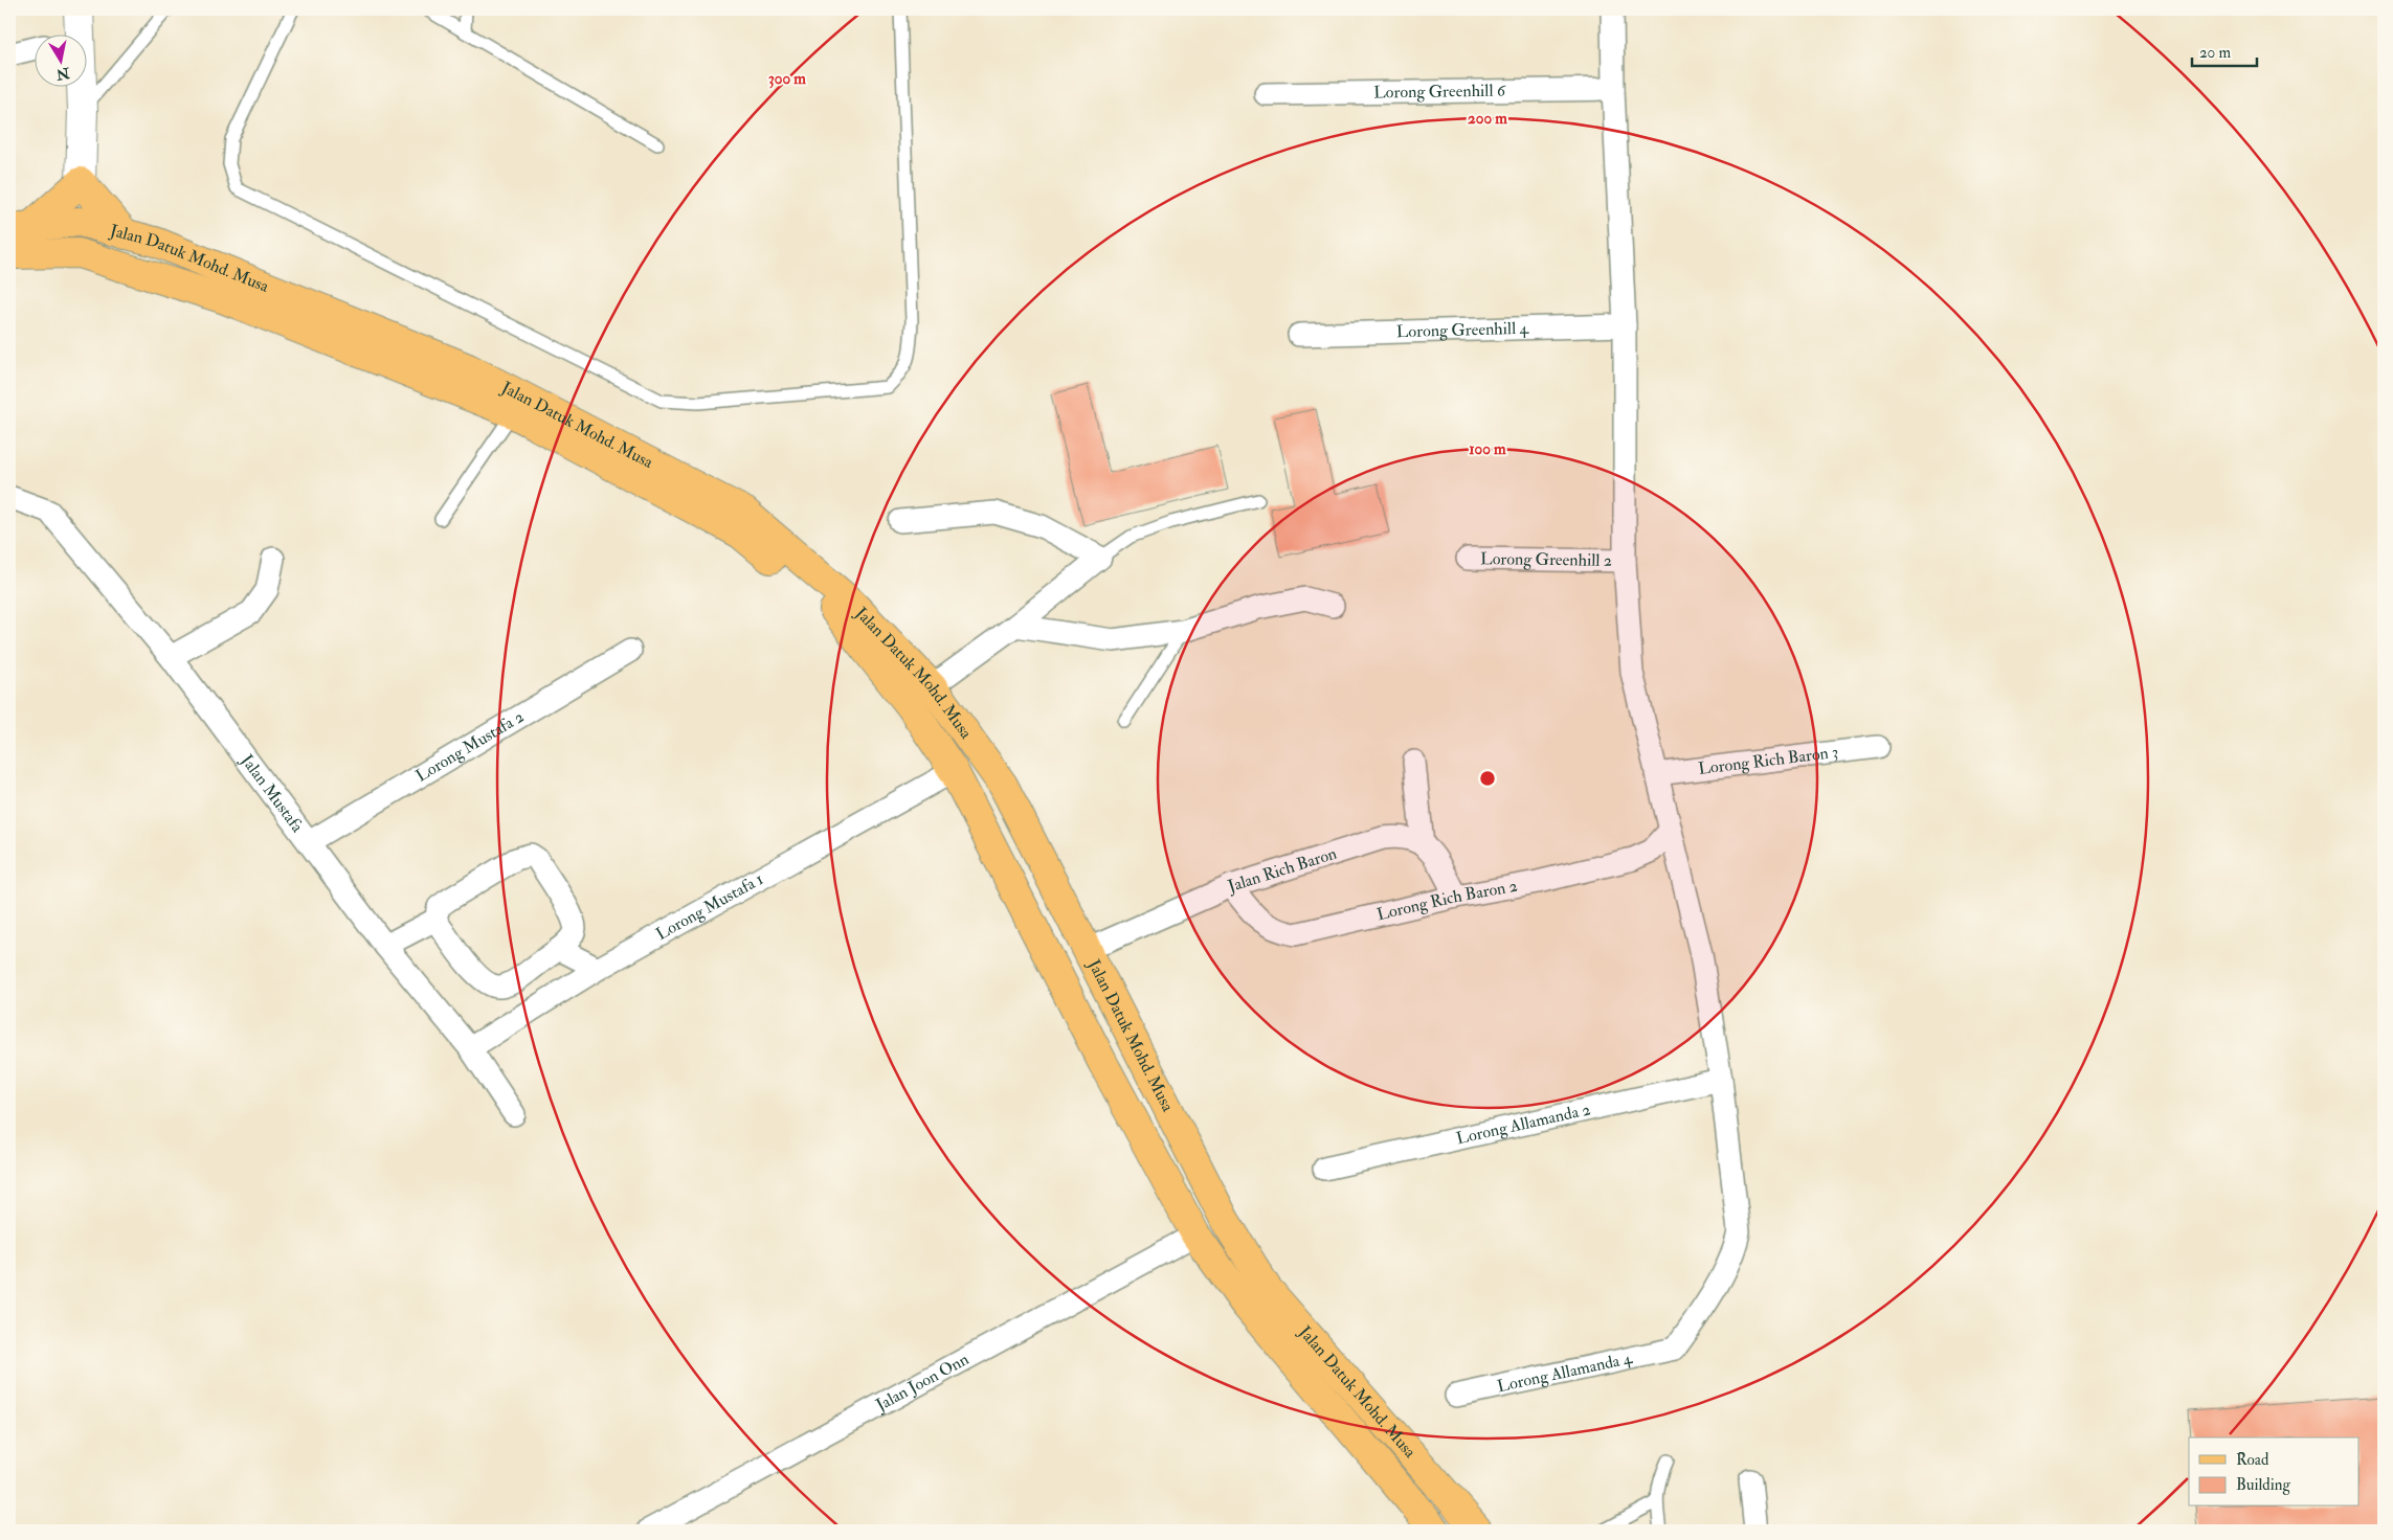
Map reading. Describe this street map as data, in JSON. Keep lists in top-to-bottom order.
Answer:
{
  "streets": {
    "main road": ["Jalan Datuk Mohd. Musa"],
    "street": [
      "Lorong Greenhill 6",
      "Lorong Greenhill 4",
      "Lorong Greenhill 2",
      "Lorong Mustafa 2",
      "Lorong Rich Baron 3",
      "Jalan Mustafa",
      "Jalan Rich Baron",
      "Lorong Rich Baron 2",
      "Lorong Mustafa 1",
      "Lorong Allamanda 2",
      "Lorong Allamanda 4",
      "Jalan Joon Onn"
    ]
  },
  "crossings": [
    ["Jalan Datuk Mohd. Musa", "Jalan Rich Baron"],
    ["Jalan Datuk Mohd. Musa", "Lorong Mustafa 1"],
    ["Jalan Datuk Mohd. Musa", "Jalan Joon Onn"],
    ["Lorong Mustafa 2", "Jalan Mustafa"],
    ["Jalan Mustafa", "Lorong Mustafa 1"],
    ["Jalan Rich Baron", "Lorong Rich Baron 2"],
    ["Lorong Allamanda 2", "Lorong Allamanda 4"]
  ],
  "legend": ["Road", "Building"],
  "scale_bar": "20 m",
  "north": "bottom",
  "rings": ["300 m", "200 m", "100 m"]
}
